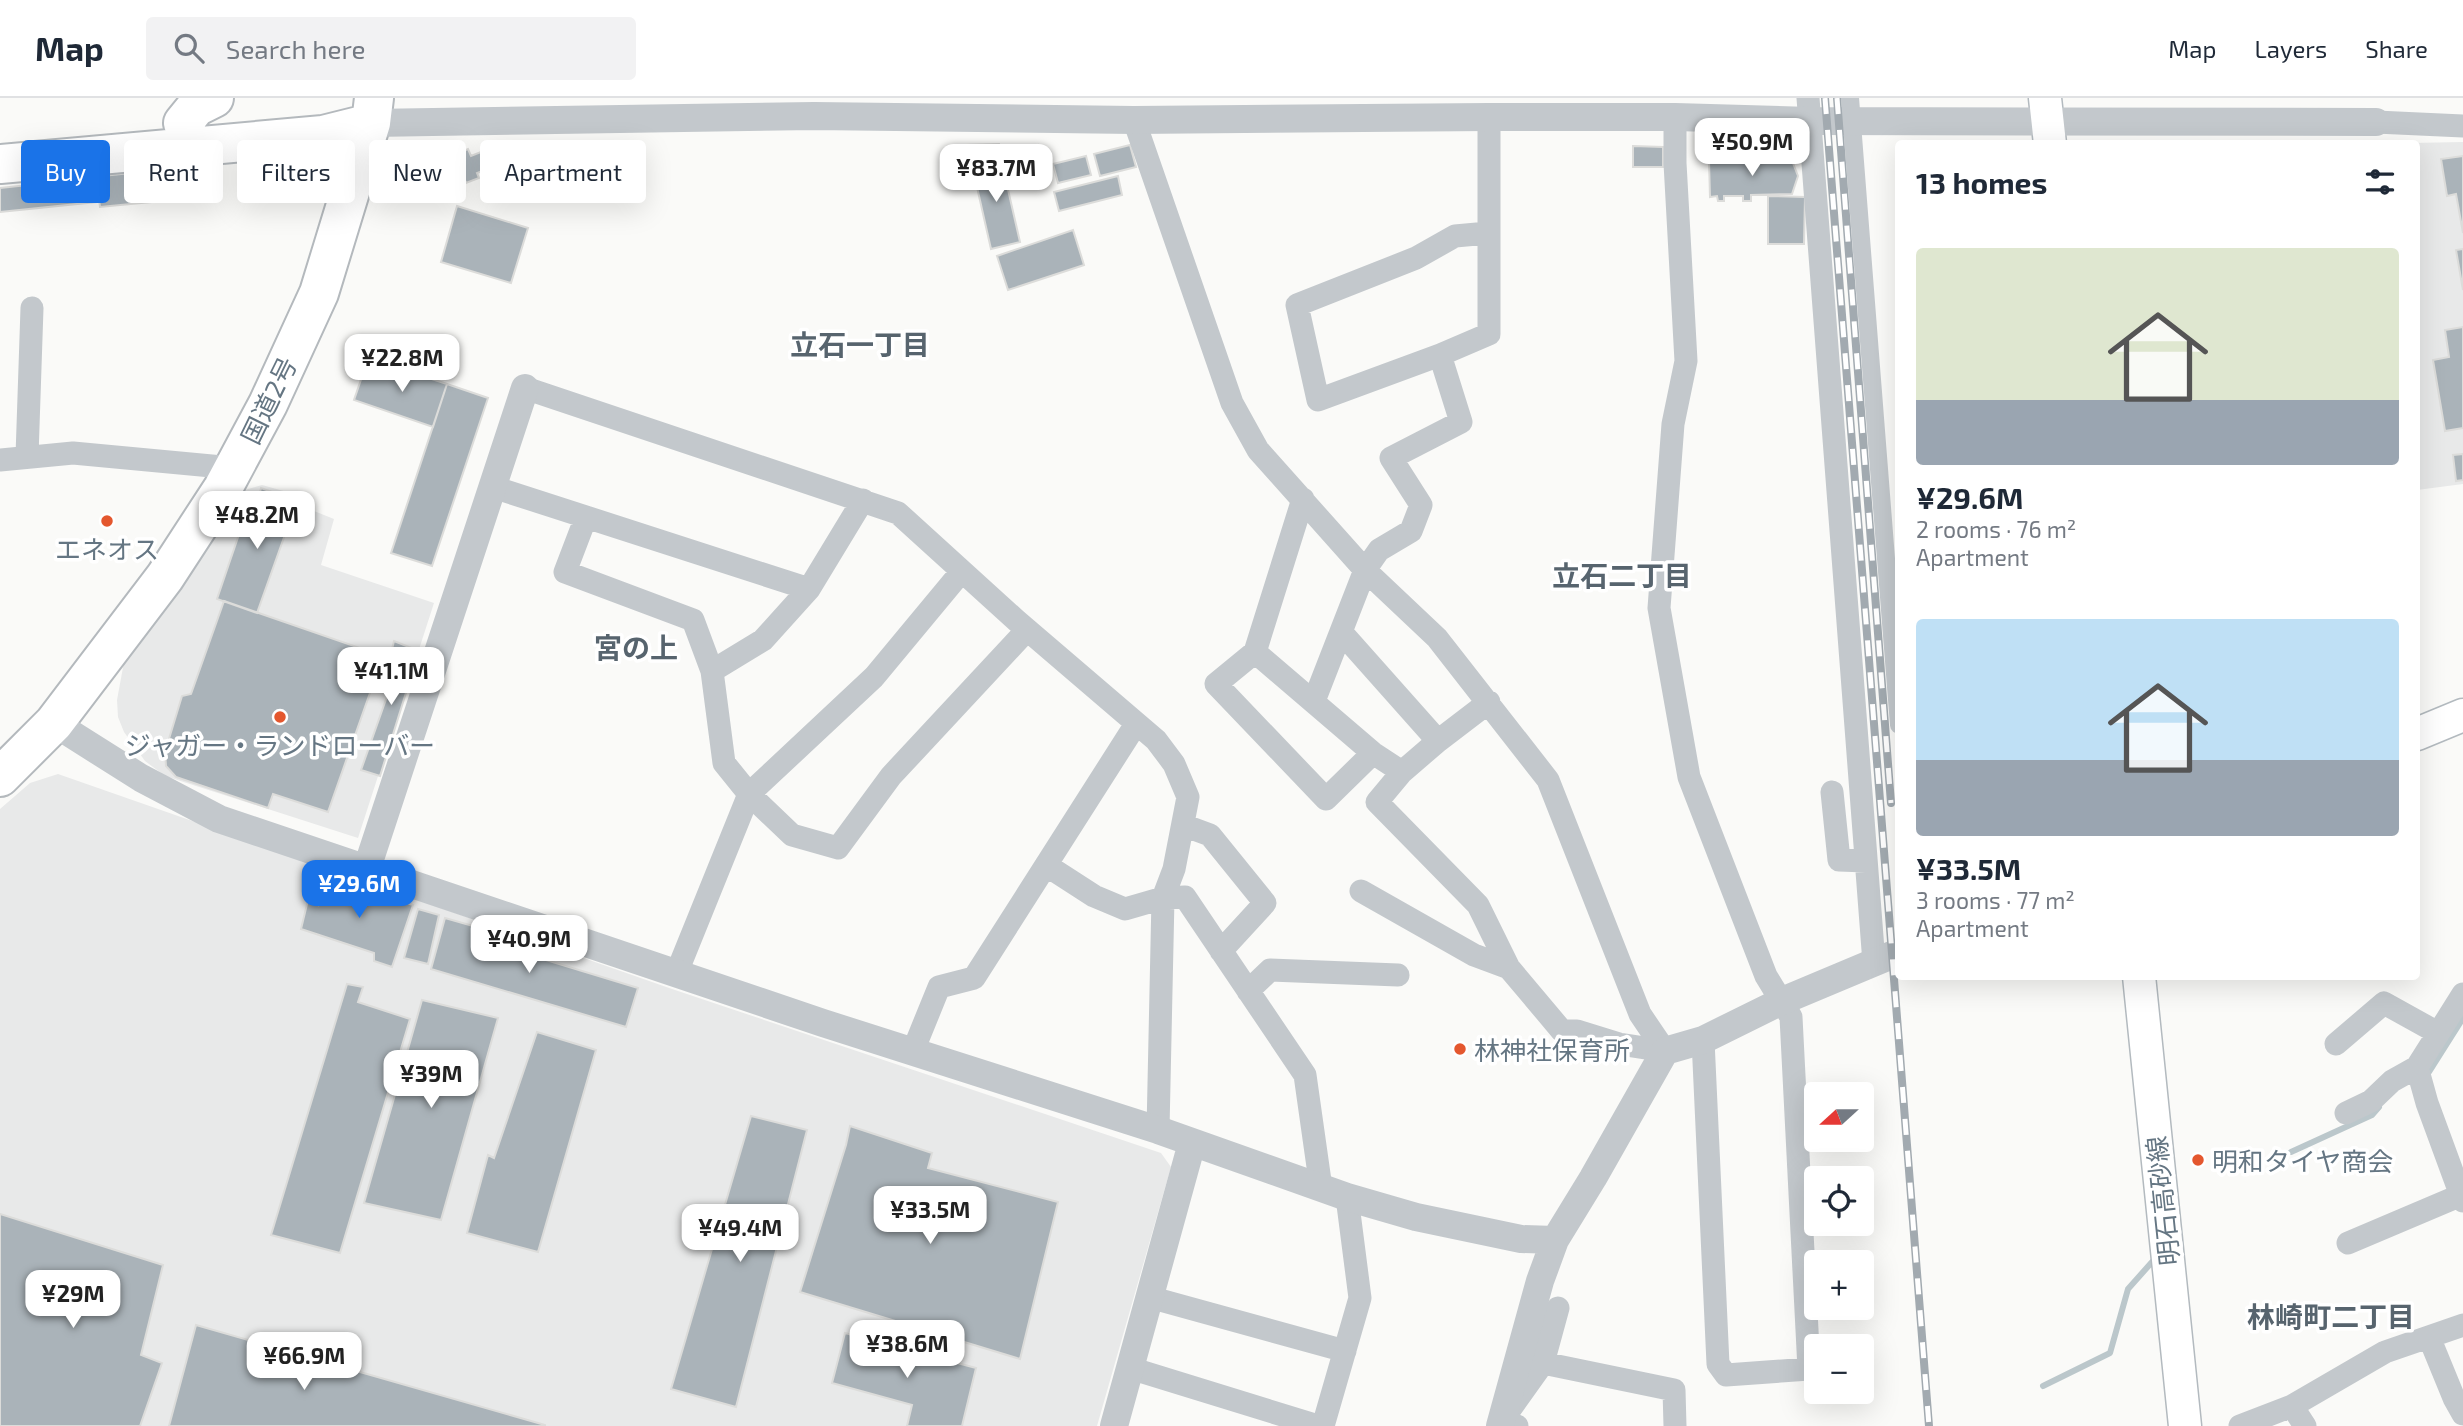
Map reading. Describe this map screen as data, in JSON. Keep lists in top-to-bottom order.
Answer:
{
  "streets": {
    "highway": ["国道2号"],
    "main road": ["明石高砂線"]
  },
  "districts": [
    "立石一丁目",
    "立石二丁目",
    "宮の上",
    "林崎町二丁目"
  ],
  "places": [
    "エネオス",
    "ジャガー・ランドローバー",
    "林神社保育所",
    "明和タイヤ商会"
  ],
  "north": "left",
  "page": {
    "header": "Map",
    "search": "Search here",
    "nav": ["Map", "Layers", "Share"],
    "price": [
      "¥50.9M",
      "¥83.7M",
      "¥22.8M",
      "¥48.2M",
      "¥41.1M",
      "¥29.6M",
      "¥40.9M",
      "¥39M",
      "¥33.5M",
      "¥49.4M",
      "¥29M",
      "¥38.6M",
      "¥66.9M"
    ],
    "chip": [
      "Buy",
      "Rent",
      "Filters",
      "New",
      "Apartment"
    ],
    "heading": "13 homes",
    "list": [
      {
        "name": "¥29.6M",
        "note": "2 rooms · 76 m² · Apartment"
      },
      {
        "name": "¥33.5M",
        "note": "3 rooms · 77 m² · Apartment"
      }
    ],
    "map_buttons": ["+", "−"]
  }
}
